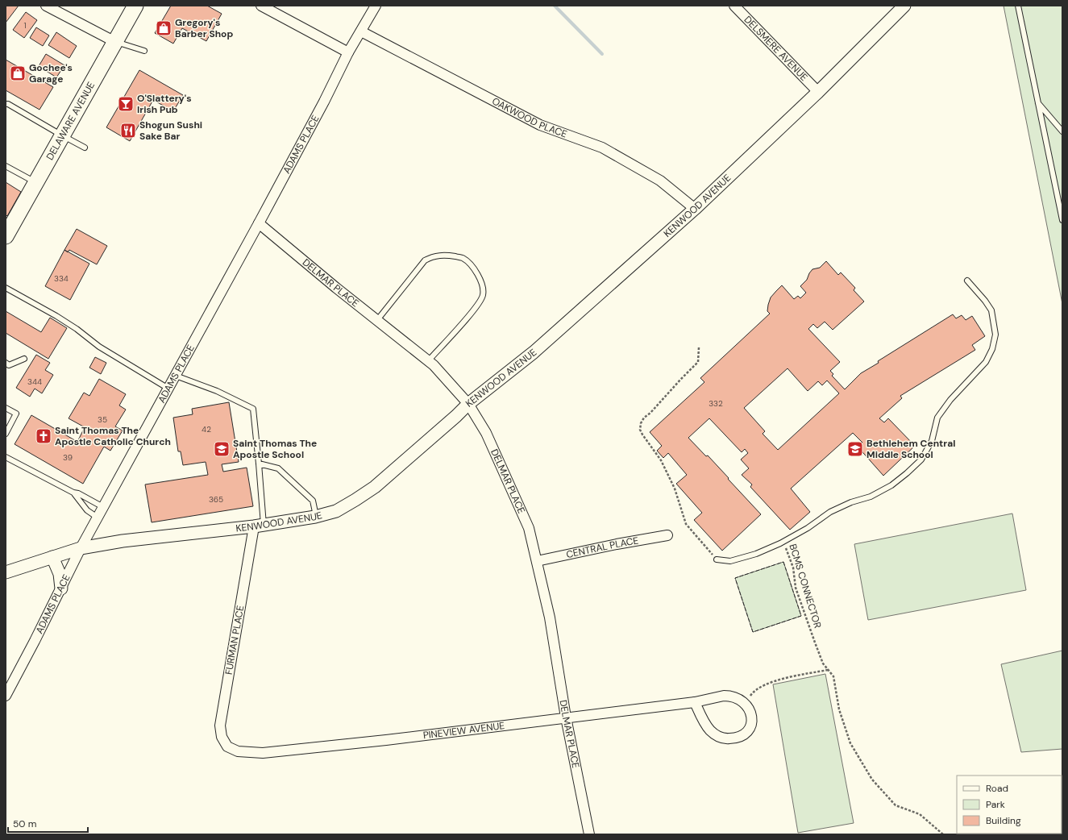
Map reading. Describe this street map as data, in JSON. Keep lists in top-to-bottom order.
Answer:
{
  "streets": {
    "main road": ["DELAWARE AVENUE"],
    "street": [
      "DELSMERE AVENUE",
      "OAKWOOD PLACE",
      "ADAMS PLACE",
      "KENWOOD AVENUE",
      "DELMAR PLACE",
      "CENTRAL PLACE",
      "FURMAN PLACE",
      "PINEVIEW AVENUE"
    ],
    "path": ["BCMS CONNECTOR"]
  },
  "crossings": [
    ["DELSMERE AVENUE", "KENWOOD AVENUE"],
    ["OAKWOOD PLACE", "ADAMS PLACE"],
    ["OAKWOOD PLACE", "KENWOOD AVENUE"],
    ["ADAMS PLACE", "KENWOOD AVENUE"],
    ["ADAMS PLACE", "DELMAR PLACE"],
    ["KENWOOD AVENUE", "DELMAR PLACE"],
    ["KENWOOD AVENUE", "FURMAN PLACE"],
    ["DELMAR PLACE", "CENTRAL PLACE"],
    ["DELMAR PLACE", "PINEVIEW AVENUE"],
    ["FURMAN PLACE", "PINEVIEW AVENUE"]
  ],
  "places": {
    "shop": ["Gregory's Barber Shop", "Gochee's Garage"],
    "bar": ["O'Slattery's Irish Pub"],
    "restaurant": ["Shogun Sushi Sake Bar"],
    "church": ["Saint Thomas The Apostle Catholic Church"],
    "school or university": ["Saint Thomas The Apostle School", "Bethlehem Central Middle School"]
  },
  "house_numbers": [
    "1",
    "334",
    "344",
    "332",
    "35",
    "42",
    "39",
    "365"
  ],
  "legend": ["Road", "Park", "Building"],
  "scale_bar": "50 m"
}
